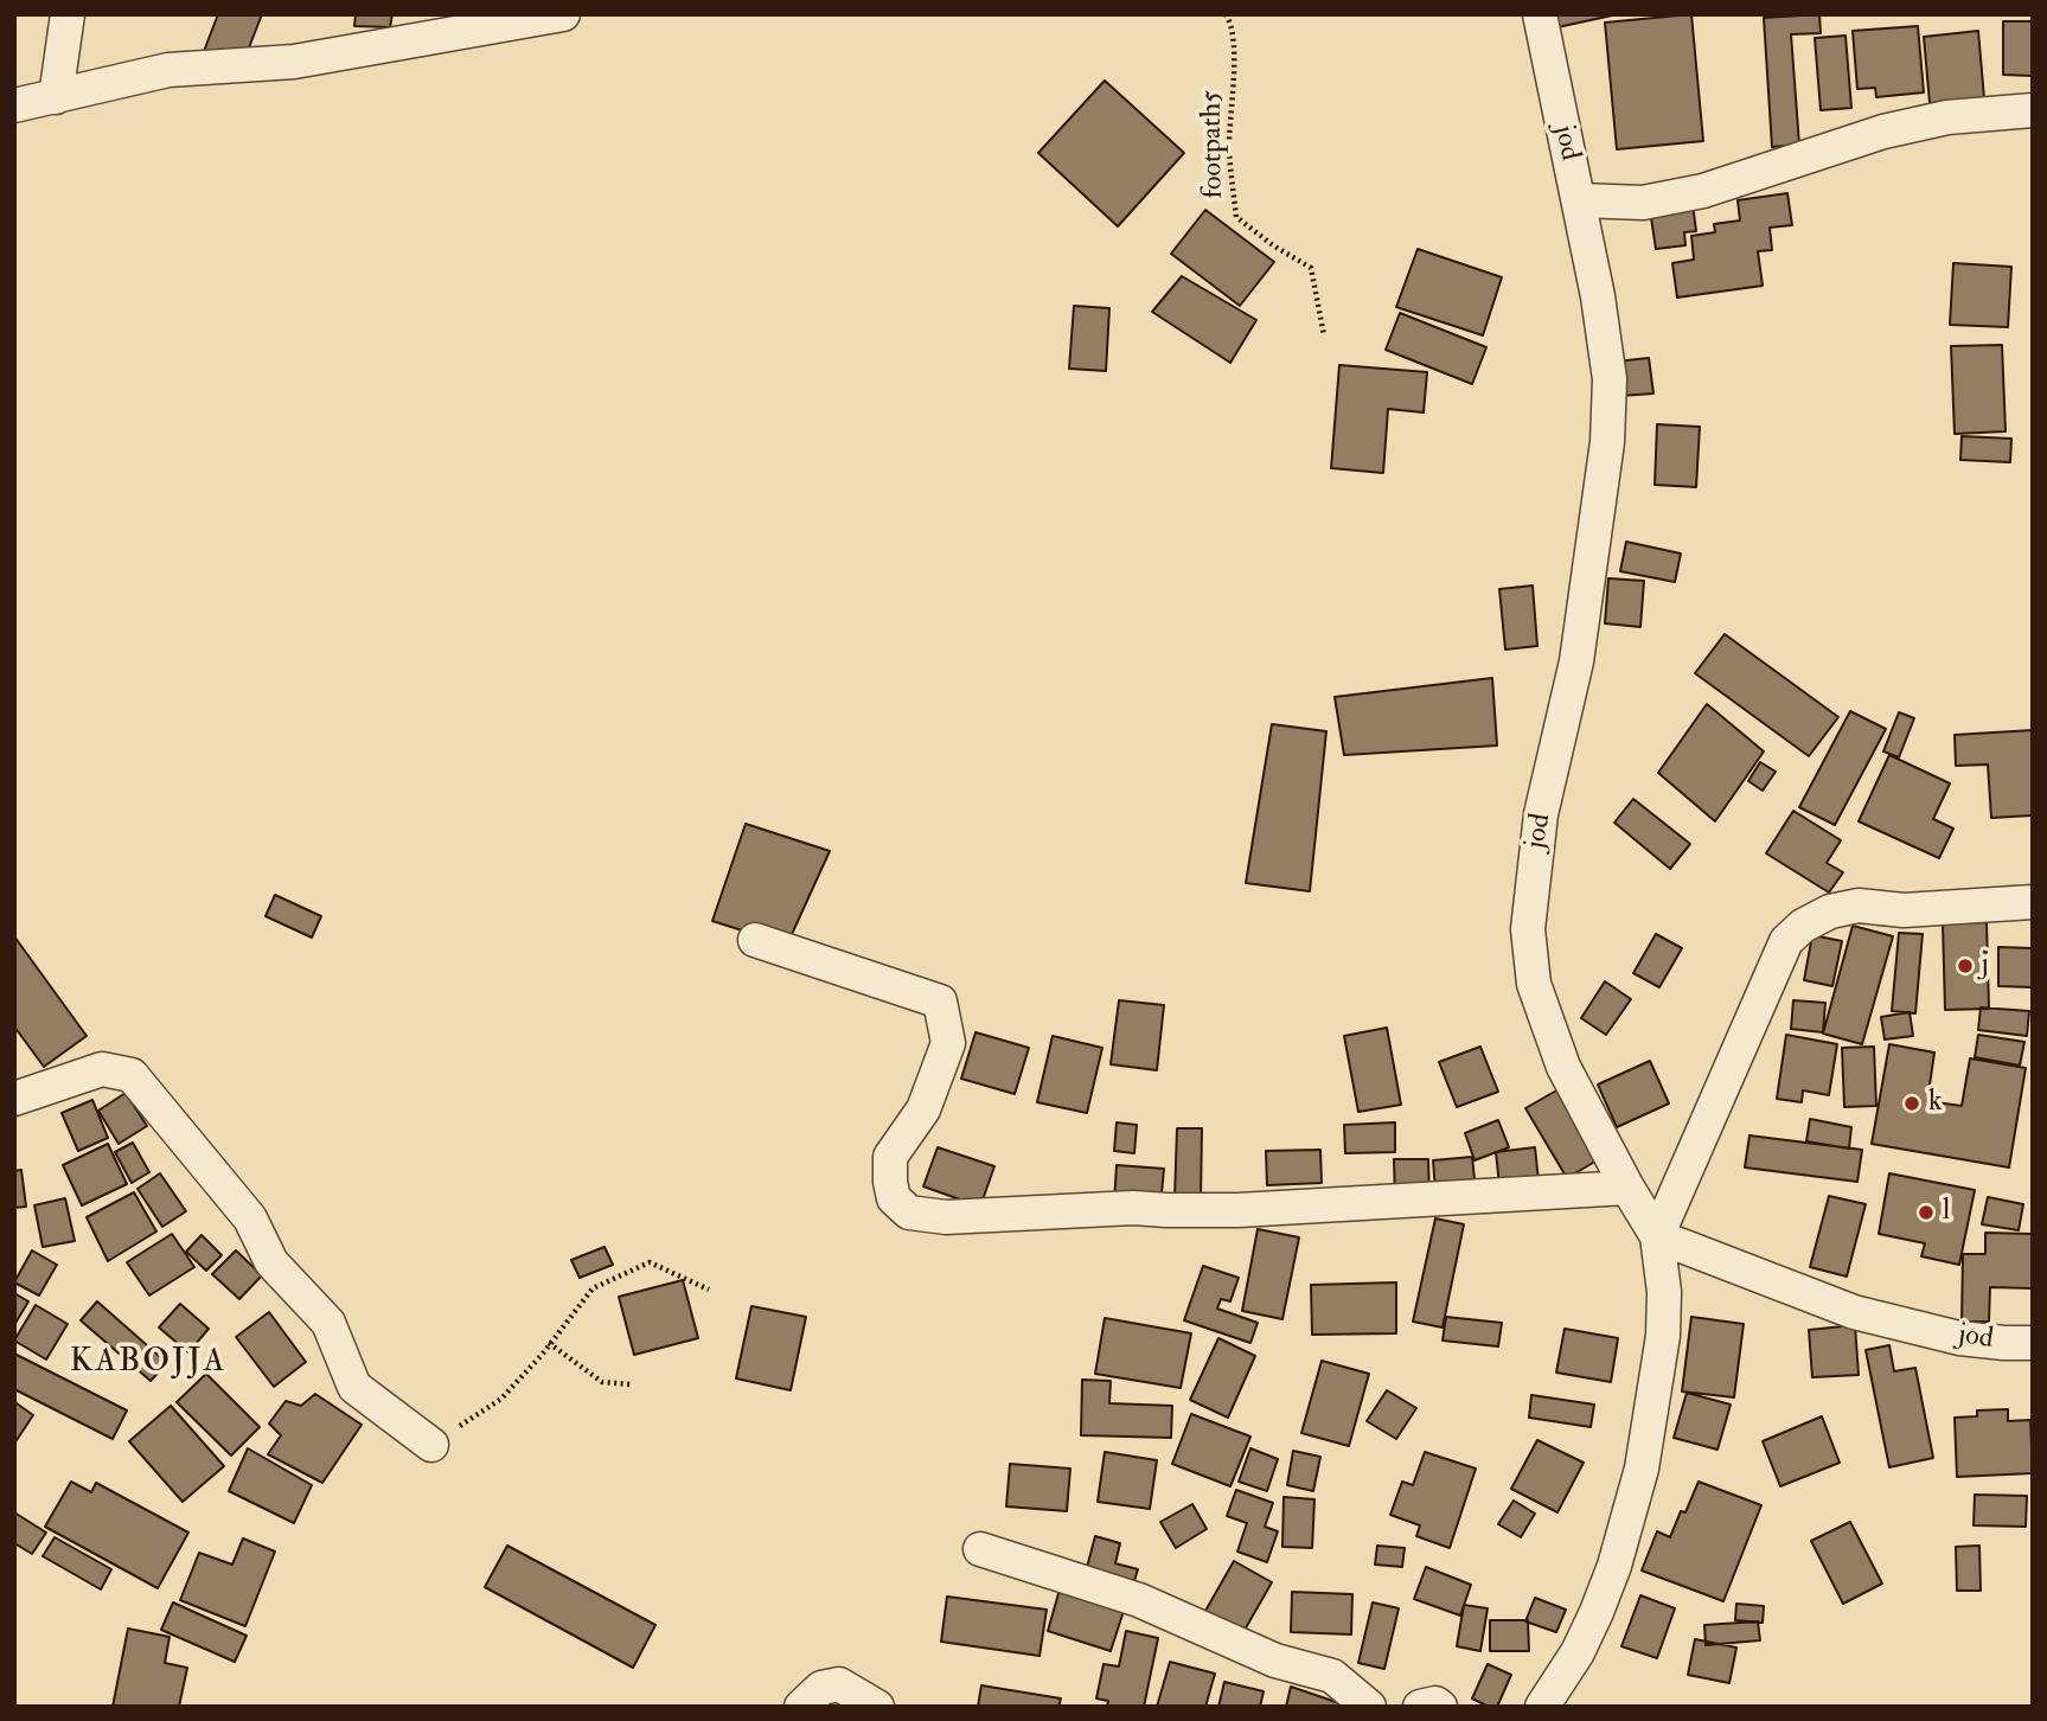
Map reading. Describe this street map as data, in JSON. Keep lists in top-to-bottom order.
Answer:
{
  "streets": {
    "street": ["jod"],
    "path": ["footpath5"]
  },
  "districts": ["KABOJJA"],
  "places": ["j", "k", "l"]
}
